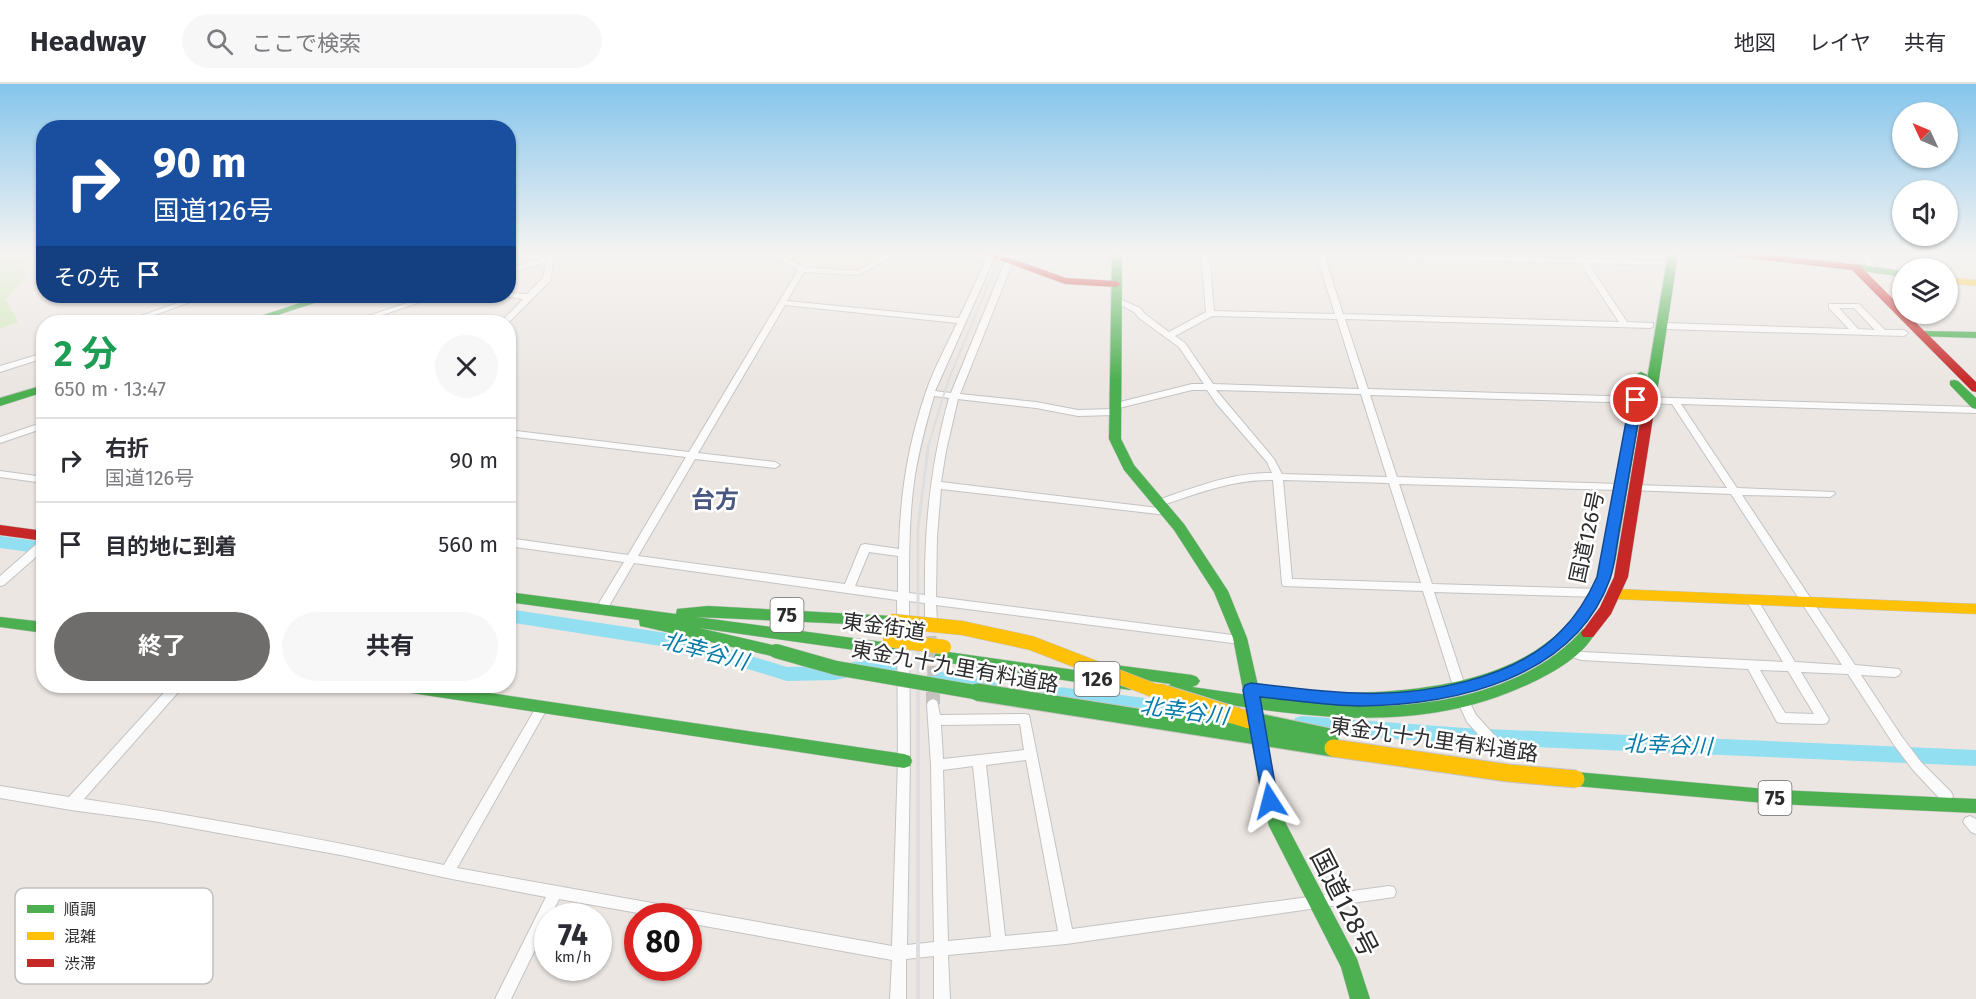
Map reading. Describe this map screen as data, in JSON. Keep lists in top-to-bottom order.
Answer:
{
  "streets": {
    "main road": [
      "国道126号",
      "75",
      "東金街道",
      "東金九十九里有料道路",
      "126",
      "国道128号"
    ]
  },
  "crossings": [
    ["国道126号", "東金街道"],
    ["国道126号", "国道128号"],
    ["東金街道", "東金九十九里有料道路"],
    ["東金街道", "国道128号"]
  ],
  "districts": ["台方"],
  "water": ["北幸谷川"],
  "legend": ["順調", "混雑", "渋滞"],
  "north": "top left",
  "page": {
    "header": "Headway",
    "search": "ここで検索",
    "nav": ["地図", "レイヤ", "共有"],
    "turn": ["90 m", "国道126号"],
    "then": "その先",
    "heading": ["2 分", "650 m · 13:47"],
    "list": [
      {
        "name": "右折",
        "note": "国道126号",
        "value": "90 m"
      },
      {
        "name": "目的地に到着",
        "value": "560 m"
      }
    ],
    "buttons": ["終了", "共有"],
    "speed": "74 km/h",
    "limit": "80"
  }
}
